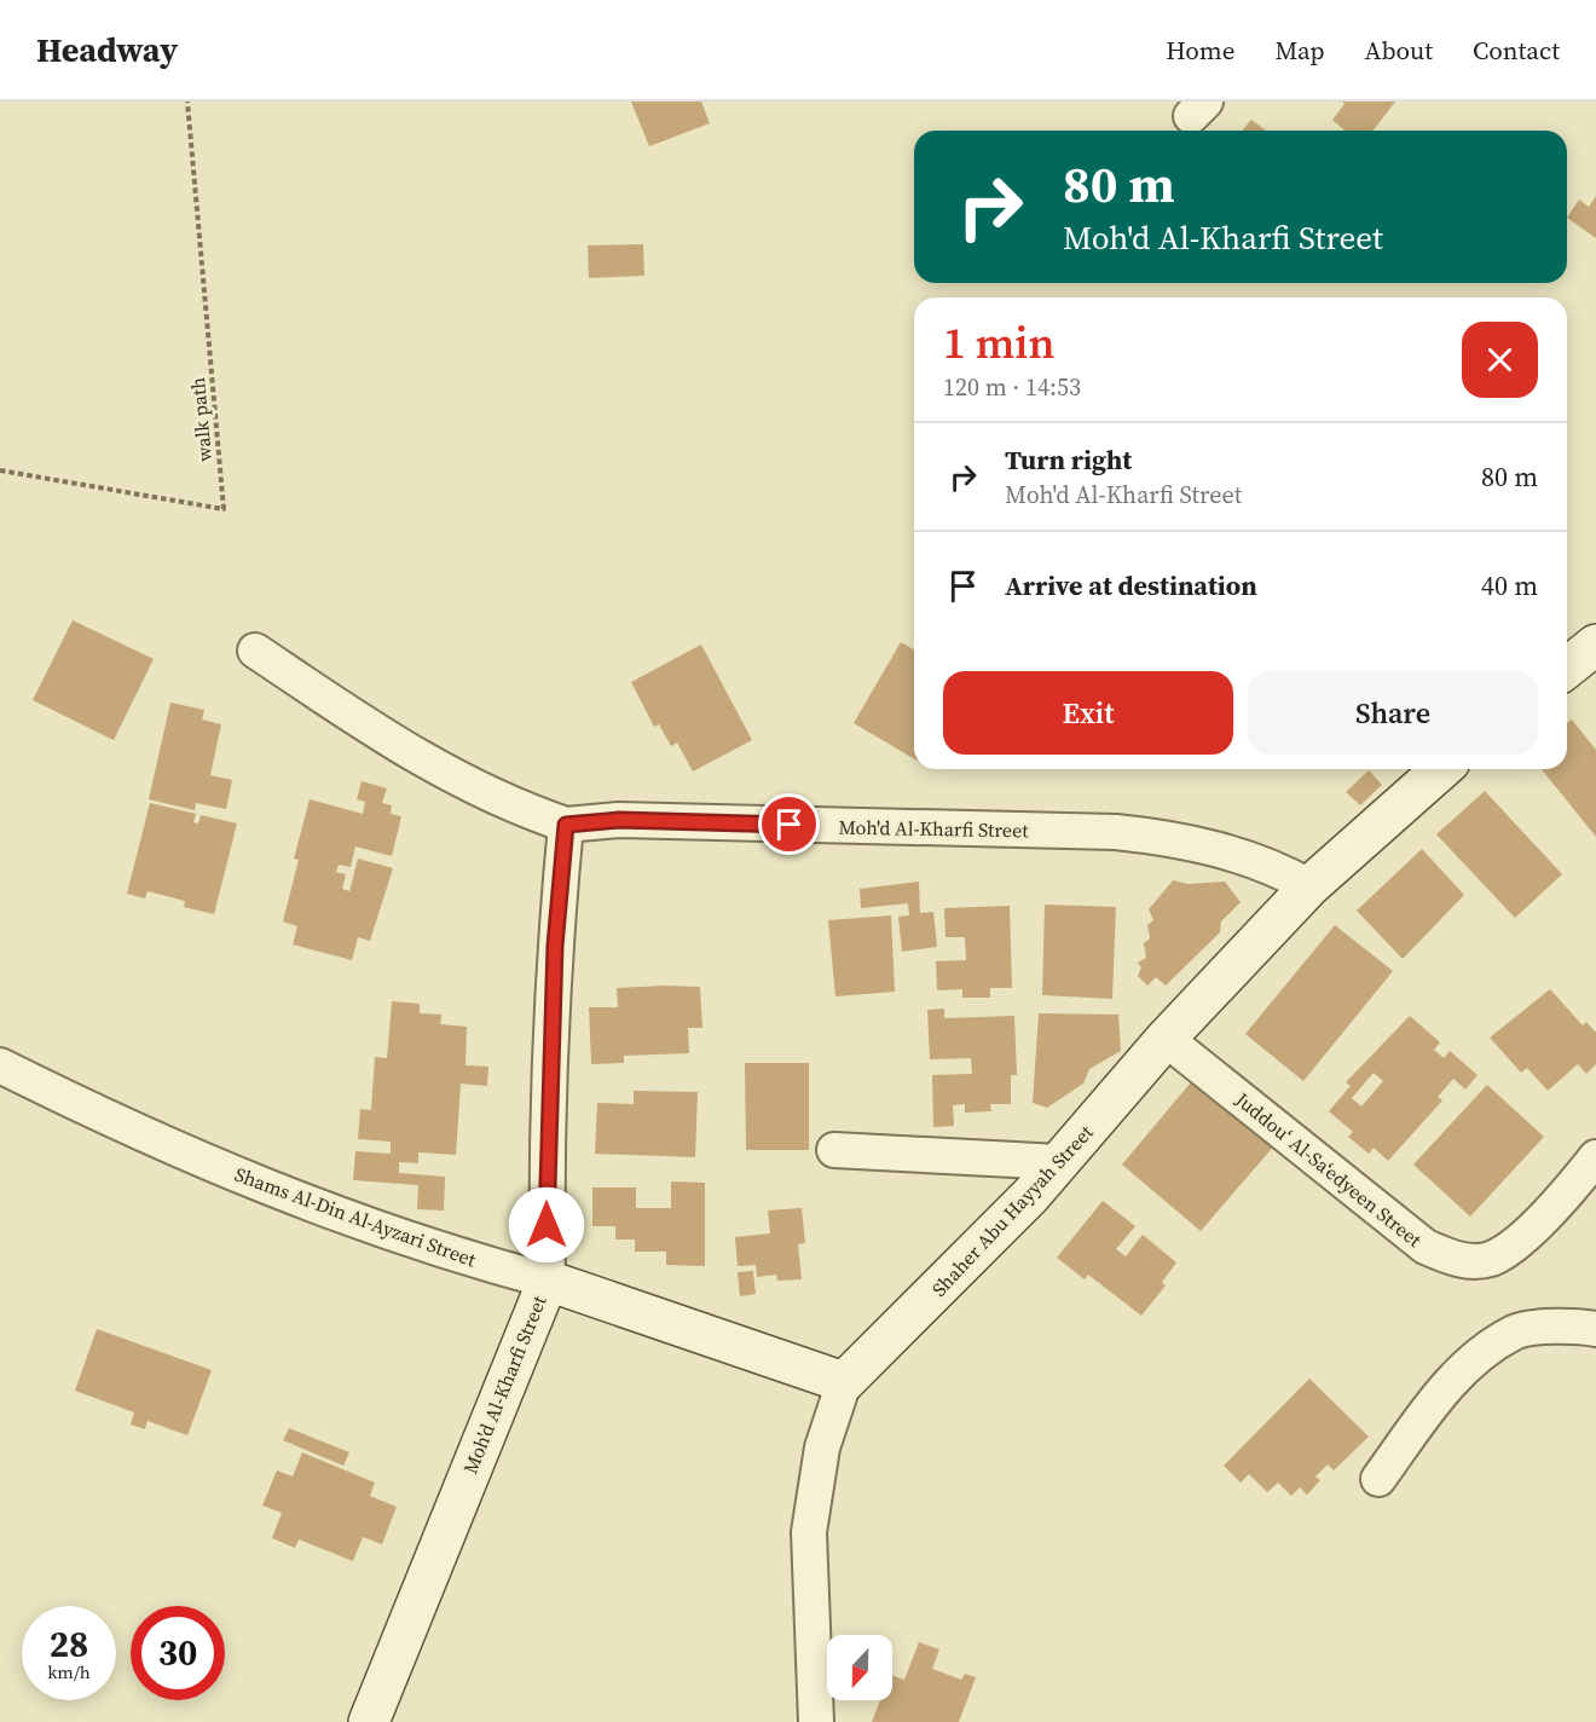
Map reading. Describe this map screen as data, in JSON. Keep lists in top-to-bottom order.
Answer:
{
  "streets": {
    "street": [
      "Moh'd Al-Kharfi Street",
      "Juddou‘ Al-Sa‘edyeen Street",
      "Shaher Abu Hayyah Street",
      "Shams Al-Din Al-Ayzari Street"
    ],
    "path": ["walk path"]
  },
  "crossings": [
    ["Moh'd Al-Kharfi Street", "Shaher Abu Hayyah Street"],
    ["Moh'd Al-Kharfi Street", "Shams Al-Din Al-Ayzari Street"],
    ["Juddou‘ Al-Sa‘edyeen Street", "Shaher Abu Hayyah Street"],
    ["Shaher Abu Hayyah Street", "Shams Al-Din Al-Ayzari Street"]
  ],
  "north": "bottom",
  "page": {
    "header": "Headway",
    "nav": [
      "Home",
      "Map",
      "About",
      "Contact"
    ],
    "turn": ["80 m", "Moh'd Al-Kharfi Street"],
    "heading": ["1 min", "120 m · 14:53"],
    "list": [
      {
        "name": "Turn right",
        "note": "Moh'd Al-Kharfi Street",
        "value": "80 m"
      },
      {
        "name": "Arrive at destination",
        "value": "40 m"
      }
    ],
    "buttons": ["Exit", "Share"],
    "speed": "28 km/h",
    "limit": "30"
  }
}
